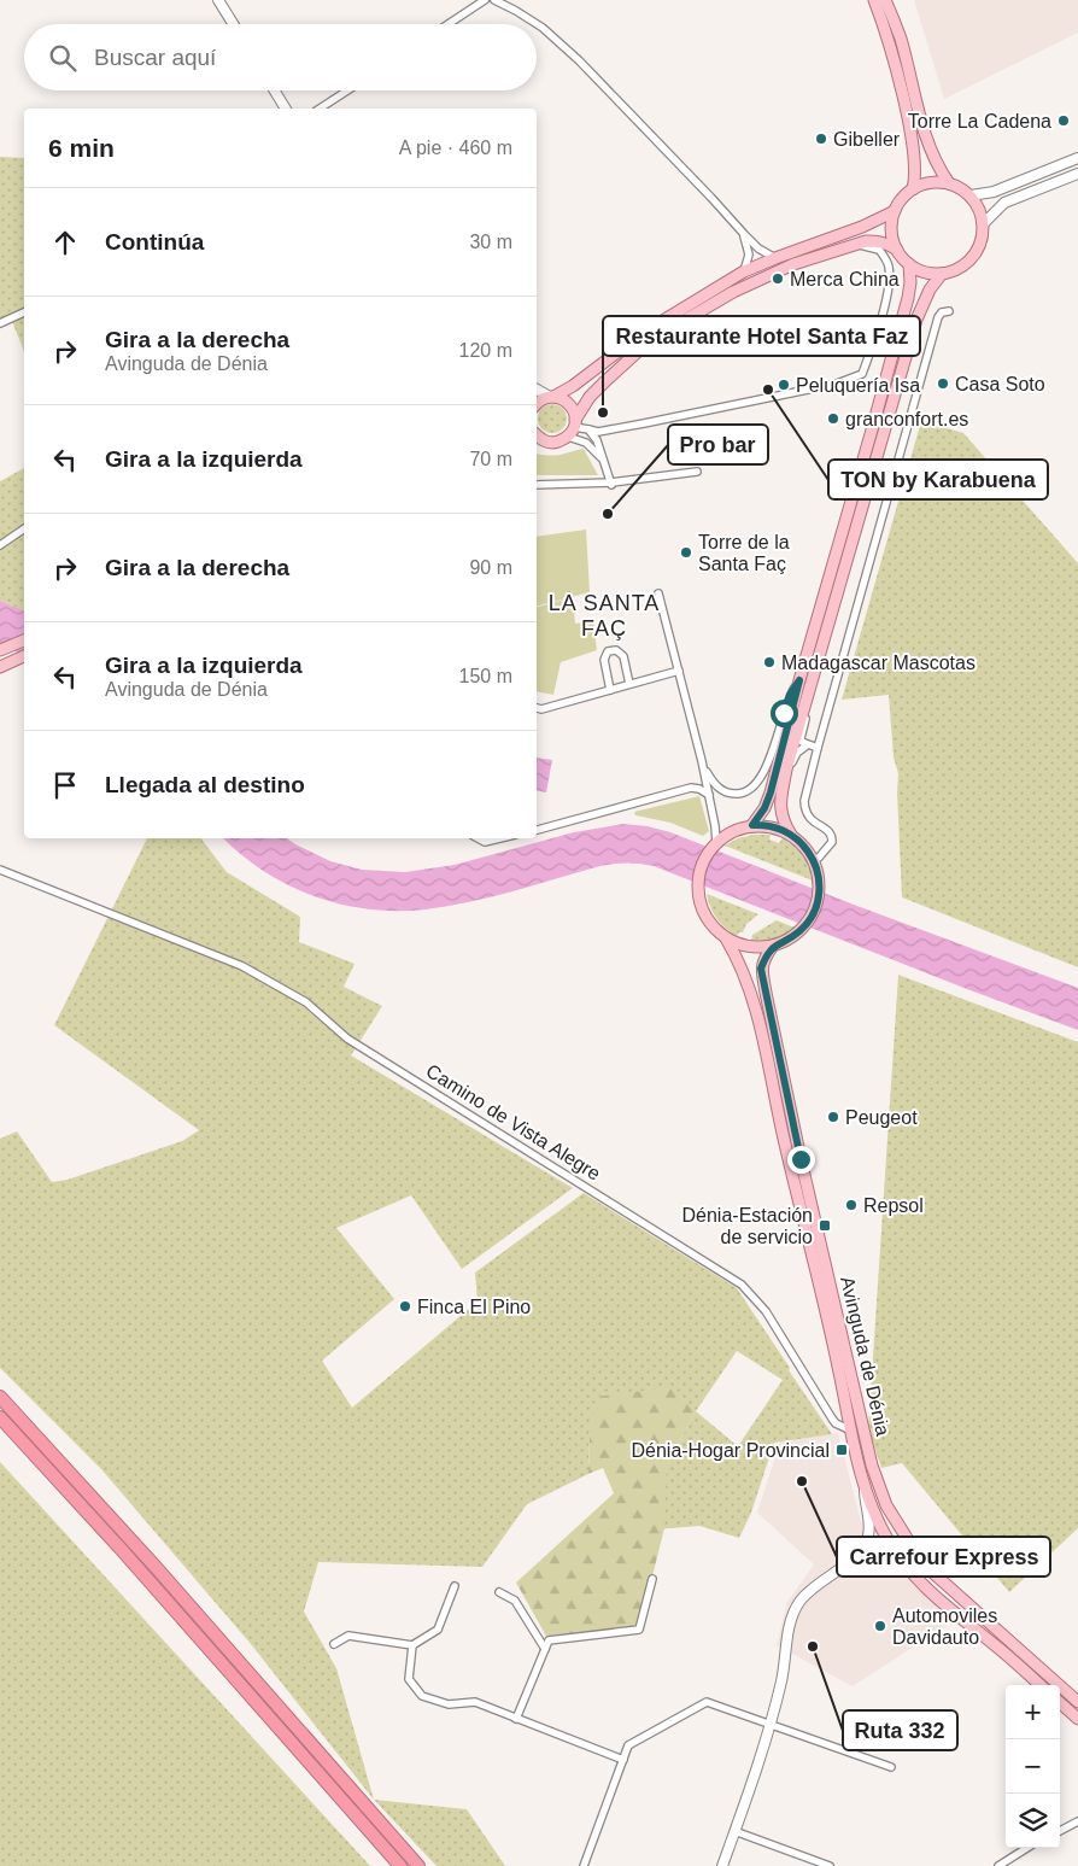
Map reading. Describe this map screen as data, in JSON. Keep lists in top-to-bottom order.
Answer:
{
  "streets": {
    "main road": ["Avinguda de Dénia"],
    "street": ["Camino de Vista Alegre"]
  },
  "crossings": [
    ["Camino de Vista Alegre", "Avinguda de Dénia"]
  ],
  "districts": ["LA SANTA FAÇ"],
  "places": {
    "other": [
      "Torre La Cadena",
      "Gibeller",
      "Merca China",
      "Casa Soto",
      "Peluquería Isa",
      "TON by Karabuena",
      "Restaurante Hotel Santa Faz",
      "granconfort.es",
      "Pro bar",
      "Torre de la Santa Faç",
      "Madagascar Mascotas",
      "Peugeot",
      "Repsol",
      "Finca El Pino",
      "Carrefour Express",
      "Automoviles Davidauto",
      "Ruta 332"
    ],
    "transit": ["Dénia-Estación de servicio", "Dénia-Hogar Provincial"]
  },
  "page": {
    "search": "Buscar aquí",
    "heading": ["6 min", "A pie · 460 m"],
    "list": [
      ["Continúa", "30 m"],
      ["Gira a la derecha", "Avinguda de Dénia", "120 m"],
      ["Gira a la izquierda", "70 m"],
      ["Gira a la derecha", "90 m"],
      ["Gira a la izquierda", "Avinguda de Dénia", "150 m"],
      "Llegada al destino"
    ],
    "map_buttons": ["+", "−"]
  }
}
